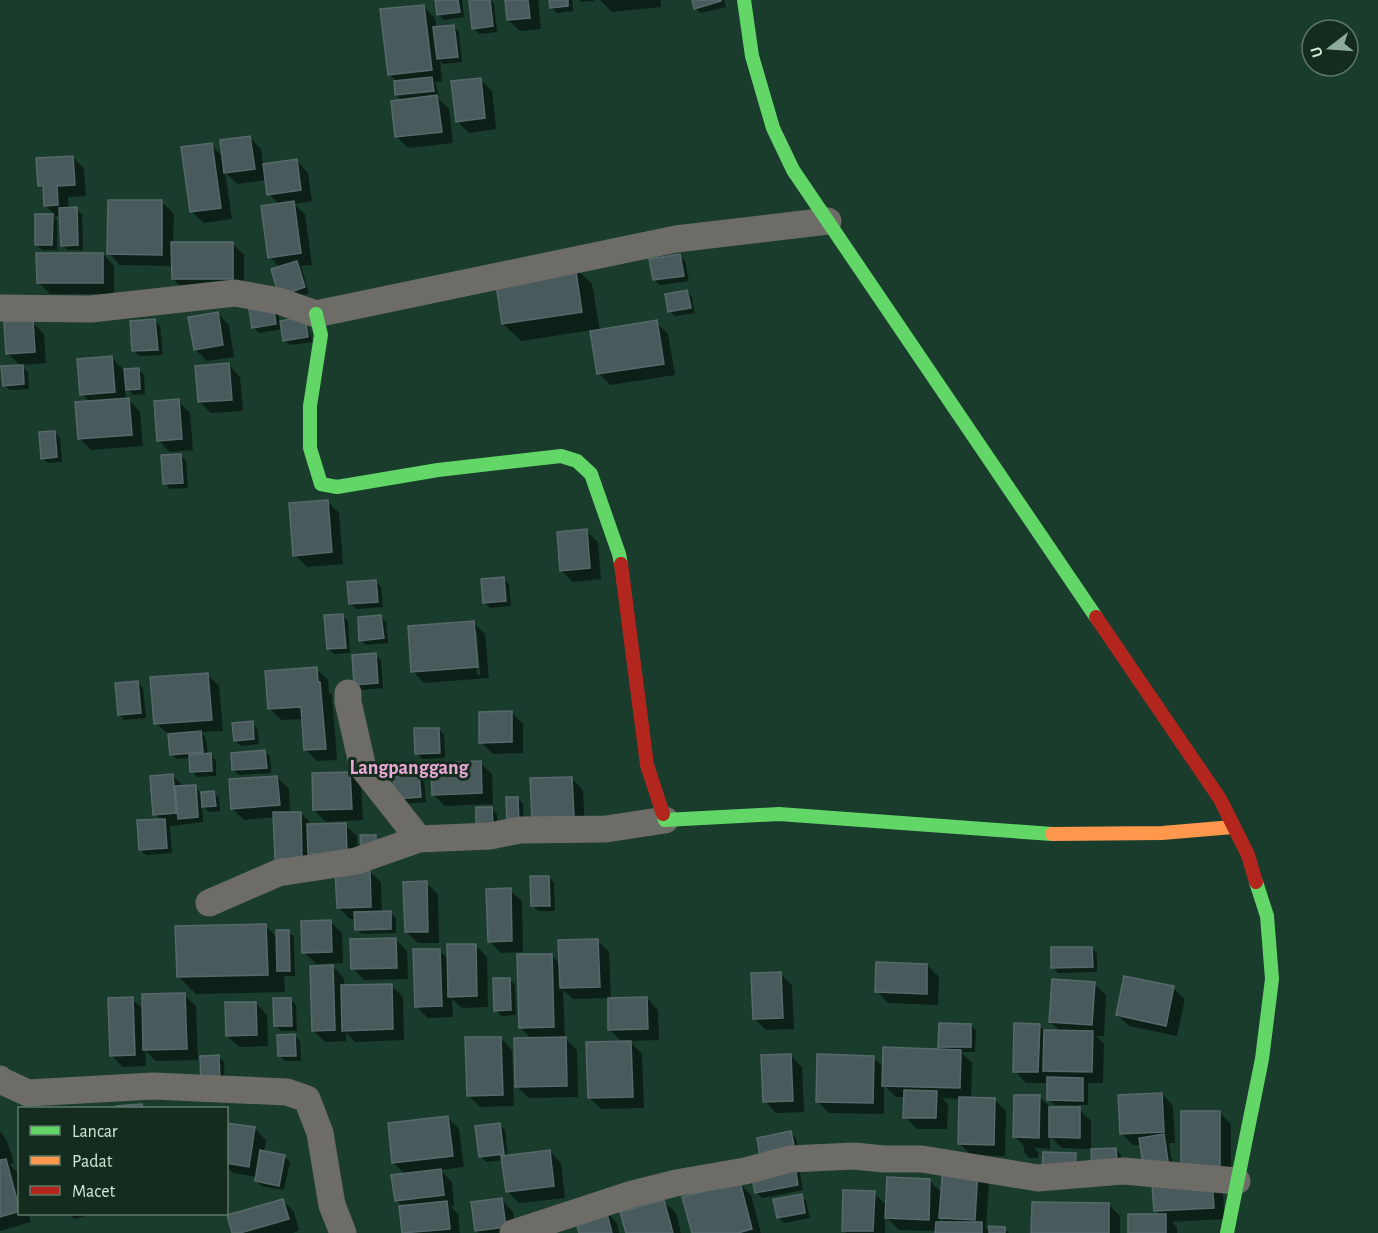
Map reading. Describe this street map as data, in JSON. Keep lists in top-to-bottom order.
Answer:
{
  "districts": ["Langpanggang"],
  "legend": ["Lancar", "Padat", "Macet"],
  "north": "left"
}
